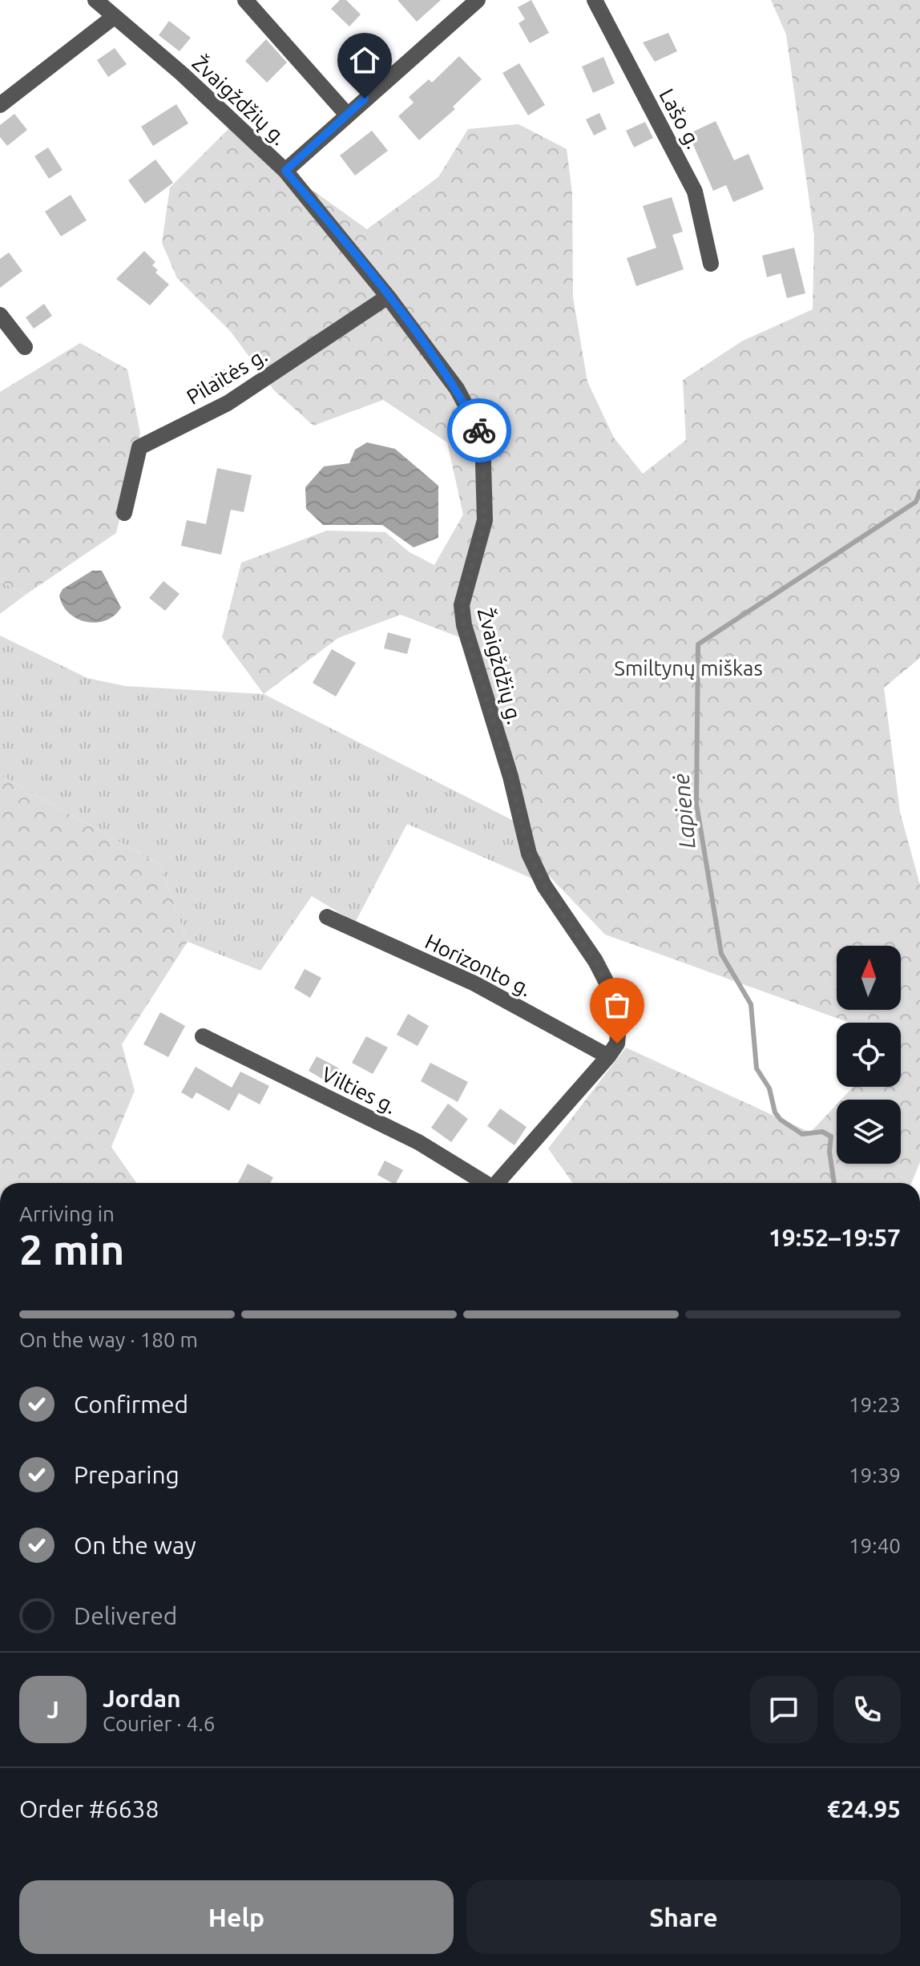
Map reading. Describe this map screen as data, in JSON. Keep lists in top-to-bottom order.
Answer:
{
  "streets": {
    "street": [
      "Žvaigždžių g.",
      "Lašo g.",
      "Pilaitės g.",
      "Horizonto g.",
      "Vilties g."
    ]
  },
  "crossings": [
    ["Žvaigždžių g.", "Pilaitės g."],
    ["Žvaigždžių g.", "Horizonto g."]
  ],
  "water": ["Lapienė"],
  "parks": ["Smiltynų miškas"],
  "north": "top",
  "page": {
    "heading": ["2 min", "Arriving in", "19:52–19:57"],
    "panel": [
      "Jordan",
      "Courier · 4.6",
      "Order #6638",
      "€24.95"
    ],
    "bar": "On the way · 180 m",
    "list": [
      ["Confirmed", "19:23"],
      ["Preparing", "19:39"],
      ["On the way", "19:40"],
      "Delivered"
    ],
    "round": "J",
    "buttons": ["Help", "Share"]
  }
}
